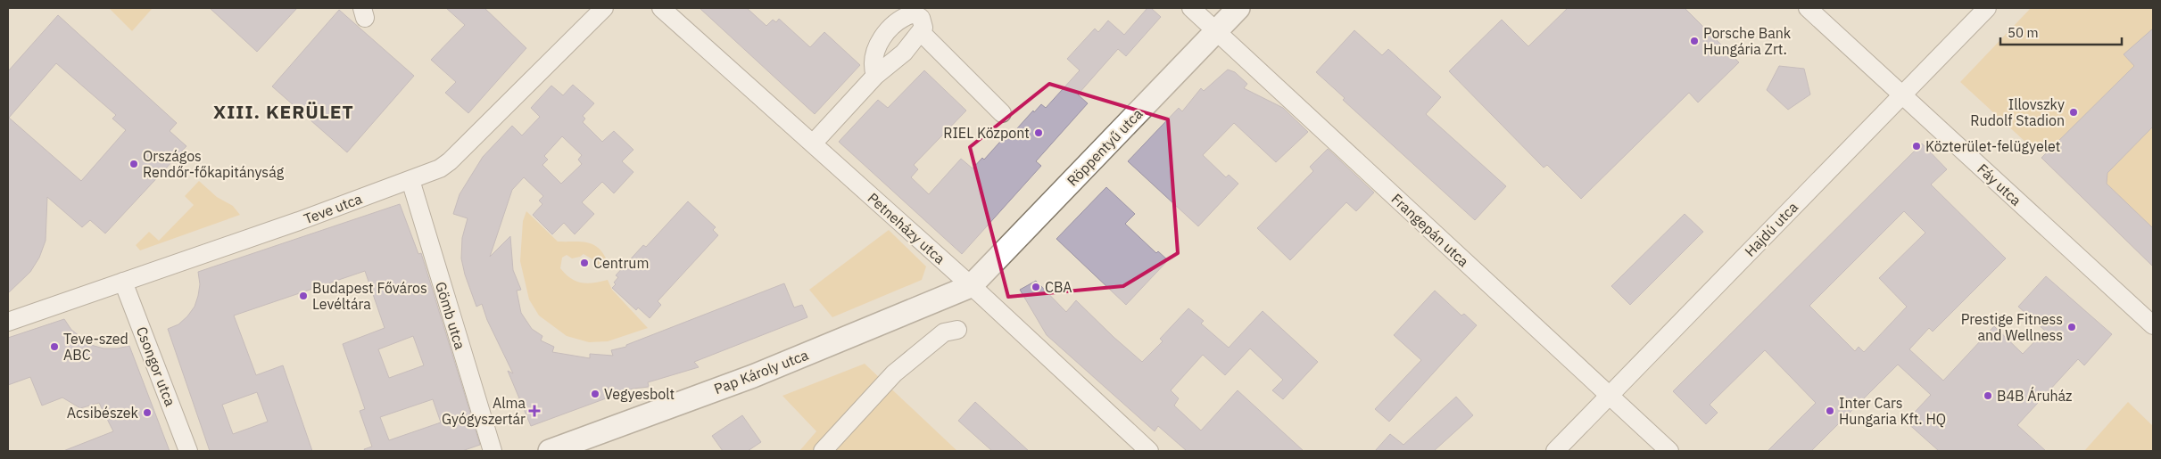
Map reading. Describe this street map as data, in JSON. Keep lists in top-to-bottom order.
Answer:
{
  "streets": {
    "street": [
      "Röppentyű utca",
      "Fáy utca",
      "Teve utca",
      "Petneházy utca",
      "Hajdú utca",
      "Frangepán utca",
      "Gömb utca",
      "Csongor utca",
      "Pap Károly utca"
    ]
  },
  "crossings": [
    ["Röppentyű utca", "Petneházy utca"],
    ["Röppentyű utca", "Frangepán utca"],
    ["Röppentyű utca", "Pap Károly utca"],
    ["Fáy utca", "Hajdú utca"],
    ["Teve utca", "Gömb utca"],
    ["Teve utca", "Csongor utca"],
    ["Petneházy utca", "Pap Károly utca"],
    ["Hajdú utca", "Frangepán utca"]
  ],
  "districts": ["XIII. KERÜLET"],
  "places": {
    "other": [
      "Porsche Bank Hungária Zrt.",
      "Illovszky Rudolf Stadion",
      "RIEL Központ",
      "Közterület-felügyelet",
      "Országos Rendőr-főkapitányság",
      "Centrum",
      "CBA",
      "Budapest Főváros Levéltára",
      "Prestige Fitness and Wellness",
      "Teve-szed ABC",
      "Vegyesbolt",
      "B4B Áruház",
      "Inter Cars Hungaria Kft. HQ",
      "Acsibészek"
    ],
    "health": ["Alma Gyógyszertár"]
  },
  "scale_bar": "50 m"
}
